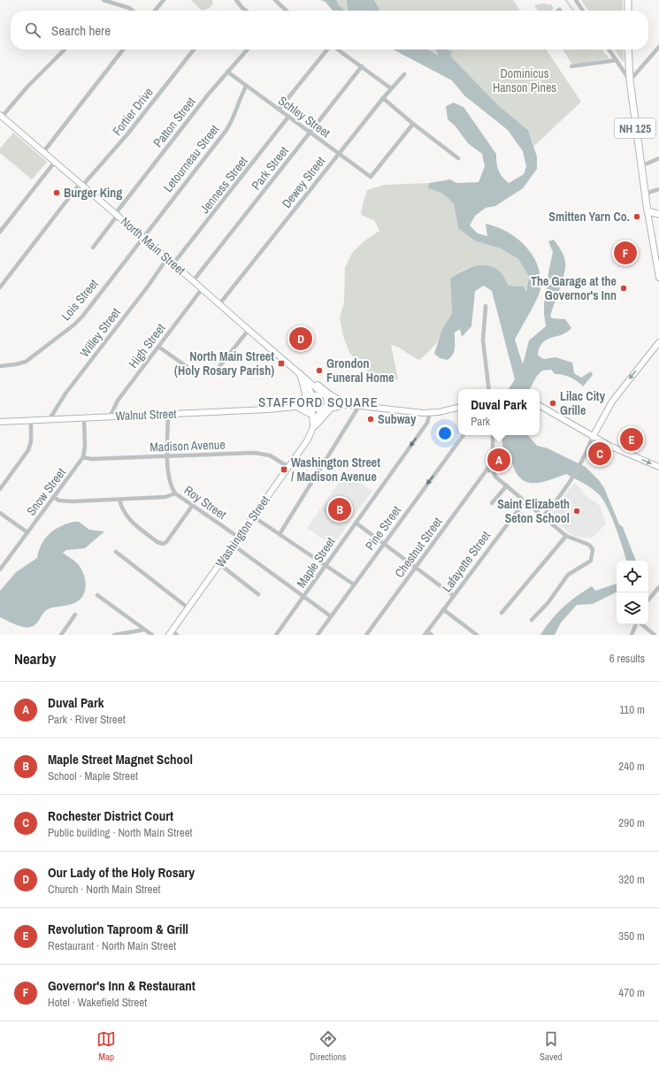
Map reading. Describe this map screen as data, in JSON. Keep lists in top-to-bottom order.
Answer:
{
  "streets": {
    "main road": [
      "NH 125",
      "North Main Street",
      "Walnut Street",
      "Washington Street"
    ],
    "street": [
      "Fortier Drive",
      "Schley Street",
      "Patton Street",
      "Letourneau Street",
      "Park Street",
      "Dewey Street",
      "Jenness Street",
      "Lois Street",
      "Willey Street",
      "High Street",
      "Madison Avenue",
      "Snow Street",
      "Roy Street",
      "Pine Street",
      "Chestnut Street",
      "Lafayette Street",
      "Maple Street"
    ]
  },
  "crossings": [
    ["Fortier Drive", "North Main Street"],
    ["Schley Street", "Patton Street"],
    ["Schley Street", "Letourneau Street"],
    ["Schley Street", "Park Street"],
    ["Schley Street", "Dewey Street"],
    ["Schley Street", "Jenness Street"],
    ["Patton Street", "North Main Street"],
    ["Letourneau Street", "North Main Street"],
    ["Letourneau Street", "Lois Street"],
    ["Park Street", "North Main Street"],
    ["Dewey Street", "North Main Street"],
    ["Jenness Street", "North Main Street"],
    ["North Main Street", "Lois Street"],
    ["North Main Street", "Willey Street"],
    ["North Main Street", "High Street"],
    ["North Main Street", "Walnut Street"],
    ["North Main Street", "Washington Street"],
    ["North Main Street", "Maple Street"],
    ["Willey Street", "Walnut Street"],
    ["High Street", "Walnut Street"],
    ["Walnut Street", "Roy Street"],
    ["Walnut Street", "Washington Street"],
    ["Madison Avenue", "Snow Street"],
    ["Madison Avenue", "Roy Street"],
    ["Madison Avenue", "Washington Street"],
    ["Roy Street", "Washington Street"]
  ],
  "one_way": ["Pine Street", "Maple Street"],
  "districts": ["STAFFORD SQUARE"],
  "parks": ["Dominicus Hanson Pines"],
  "places": {
    "other": [
      "Burger King",
      "Smitten Yarn Co.",
      "The Garage at the Governor's Inn",
      "Grondon Funeral Home",
      "Lilac City Grille",
      "Subway",
      "Saint Elizabeth Seton School"
    ],
    "transit": ["North Main Street (Holy Rosary Parish)", "Washington Street / Madison Avenue"]
  },
  "page": {
    "search": "Search here",
    "pins": [
      "F",
      "D",
      "E",
      "C",
      "A",
      "B"
    ],
    "popup": ["Duval Park", "Park"],
    "heading": ["Nearby", "6 results"],
    "list": [
      {
        "mark": "A",
        "name": "Duval Park",
        "note": "Park · River Street",
        "value": "110 m"
      },
      {
        "mark": "B",
        "name": "Maple Street Magnet School",
        "note": "School · Maple Street",
        "value": "240 m"
      },
      {
        "mark": "C",
        "name": "Rochester District Court",
        "note": "Public building · North Main Street",
        "value": "290 m"
      },
      {
        "mark": "D",
        "name": "Our Lady of the Holy Rosary",
        "note": "Church · North Main Street",
        "value": "320 m"
      },
      {
        "mark": "E",
        "name": "Revolution Taproom & Grill",
        "note": "Restaurant · North Main Street",
        "value": "350 m"
      },
      {
        "mark": "F",
        "name": "Governor's Inn & Restaurant",
        "note": "Hotel · Wakefield Street",
        "value": "470 m"
      }
    ],
    "nav": ["Map", "Directions", "Saved"]
  }
}
